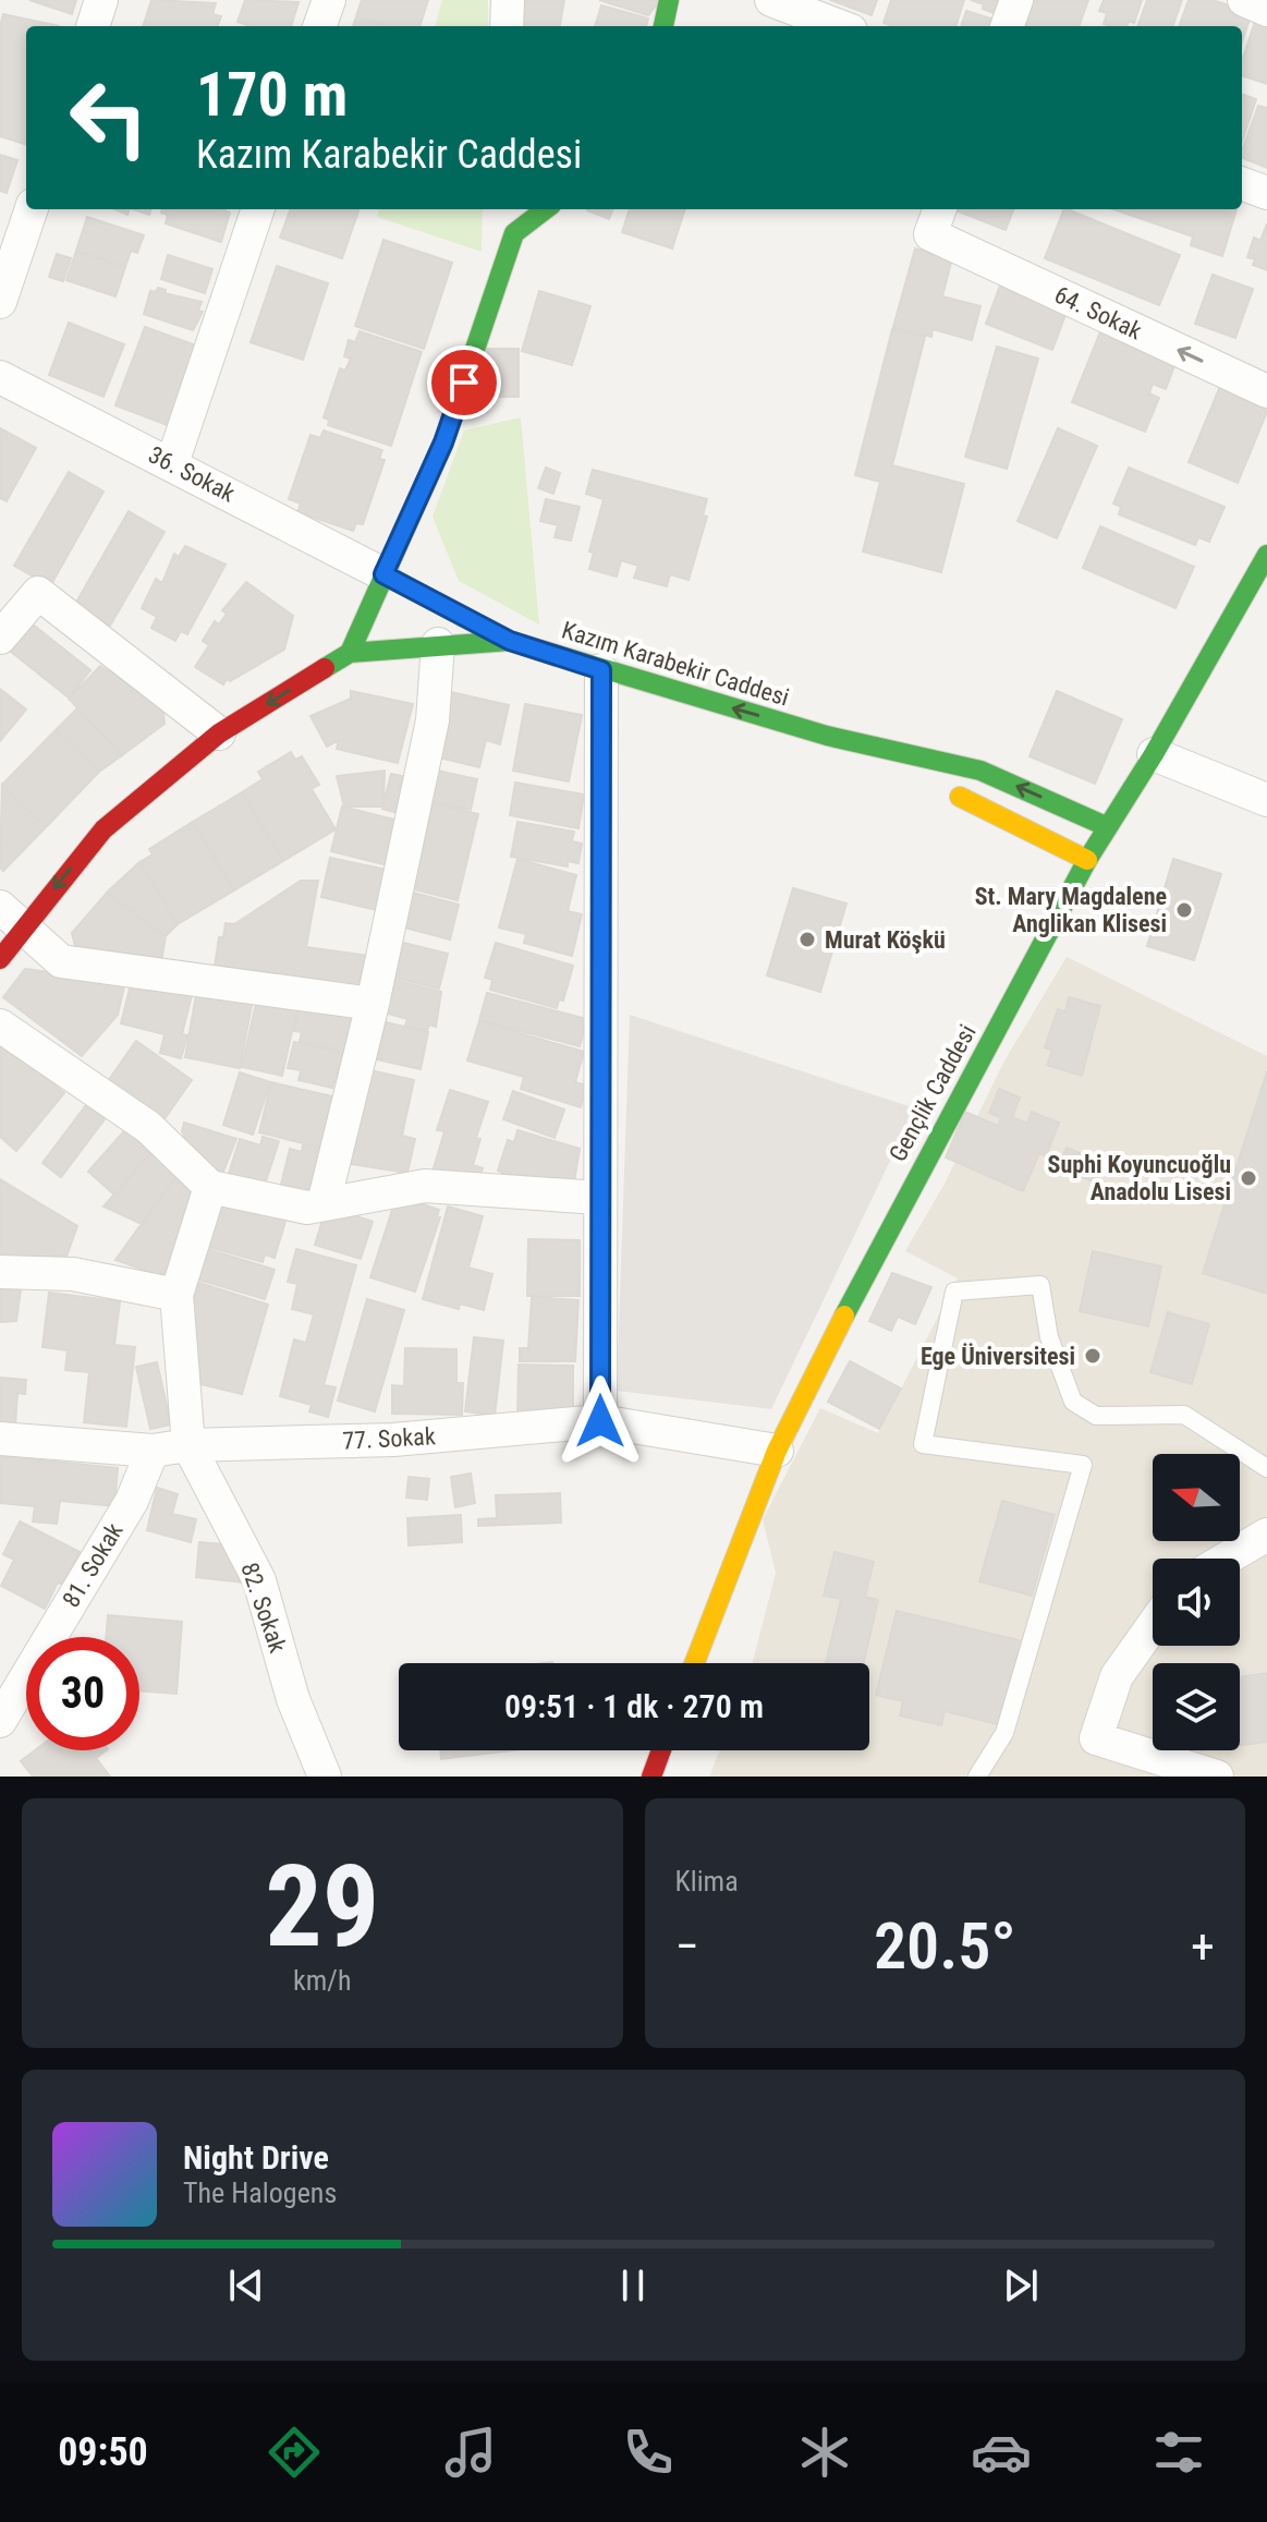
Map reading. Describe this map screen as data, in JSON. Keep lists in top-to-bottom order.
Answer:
{
  "streets": {
    "main road": ["Kazım Karabekir Caddesi", "Gençlik Caddesi"],
    "street": [
      "64. Sokak",
      "36. Sokak",
      "77. Sokak",
      "81. Sokak",
      "82. Sokak"
    ]
  },
  "crossings": [
    ["36. Sokak", "Kazım Karabekir Caddesi"],
    ["Kazım Karabekir Caddesi", "Gençlik Caddesi"],
    ["Gençlik Caddesi", "77. Sokak"],
    ["77. Sokak", "81. Sokak"],
    ["77. Sokak", "82. Sokak"]
  ],
  "one_way": ["64. Sokak", "Kazım Karabekir Caddesi"],
  "places": [
    "St. Mary Magdalene Anglikan Klisesi",
    "Murat Köşkü",
    "Suphi Koyuncuoğlu Anadolu Lisesi",
    "Ege Üniversitesi"
  ],
  "north": "left",
  "page": {
    "turn": ["170 m", "Kazım Karabekir Caddesi"],
    "limit": "30",
    "trip": "09:51 · 1 dk · 270 m",
    "tile": [
      ["29", "km/h"],
      "Klima"
    ],
    "heat": ["−", "20.5°", "+"],
    "song": ["Night Drive", "The Halogens"],
    "tabs": "09:50"
  }
}
